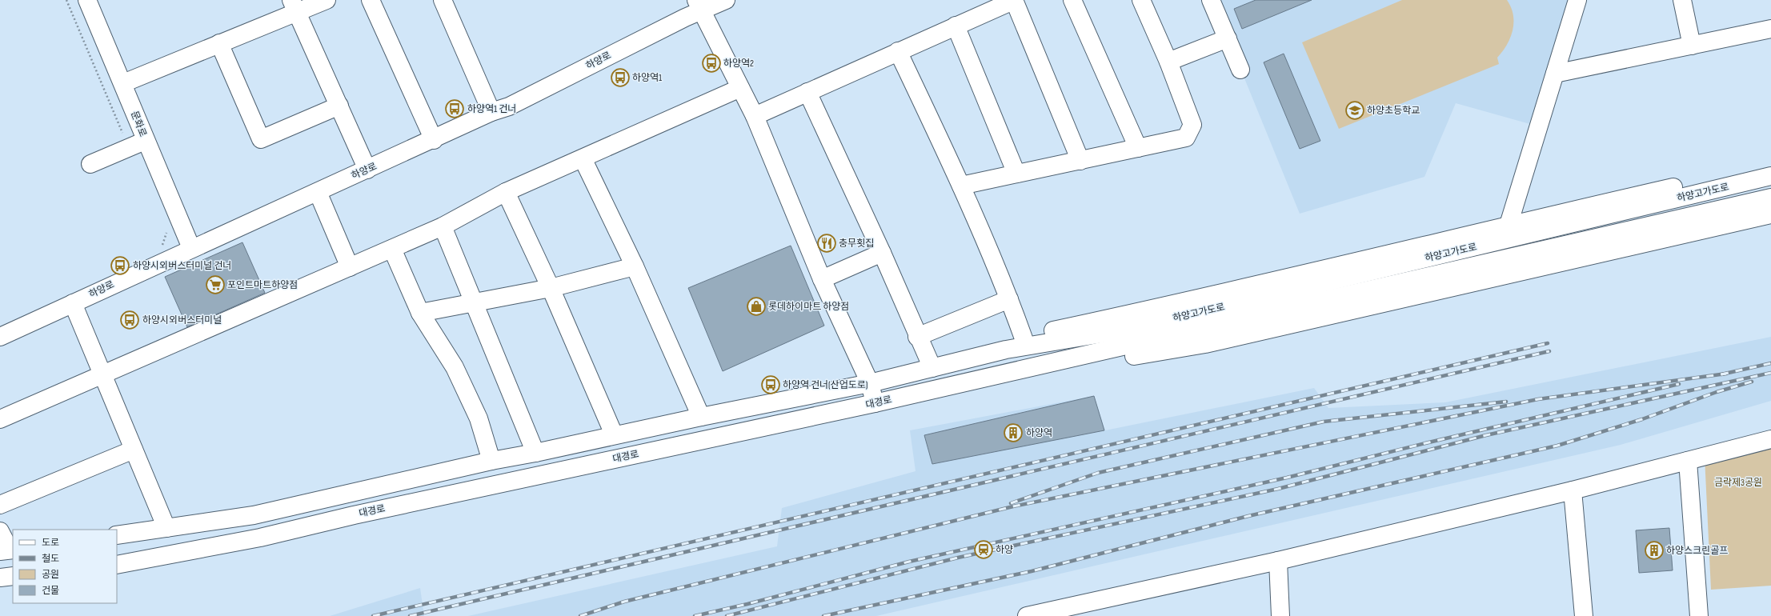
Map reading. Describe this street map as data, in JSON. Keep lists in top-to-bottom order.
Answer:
{
  "streets": {
    "main road": [
      "하양로",
      "문화로",
      "하양고가도로",
      "대경로"
    ]
  },
  "crossings": [
    ["하양로", "문화로"],
    ["하양고가도로", "대경로"]
  ],
  "parks": ["금락제3공원"],
  "places": {
    "bus stop": [
      "하양역2",
      "하양역1",
      "하양역1 건너",
      "하양시외버스터미널 건너",
      "하양시외버스터미널",
      "하양역 건너(산업도로)"
    ],
    "school or university": ["하양초등학교"],
    "restaurant": ["충무횟집"],
    "supermarket": ["포인트마트하양점"],
    "shop": ["롯데하이마트 하양점"],
    "building": ["하양역", "하양스크린골프"],
    "station": ["하양"]
  },
  "legend": [
    "도로",
    "철도",
    "공원",
    "건물"
  ]
}
